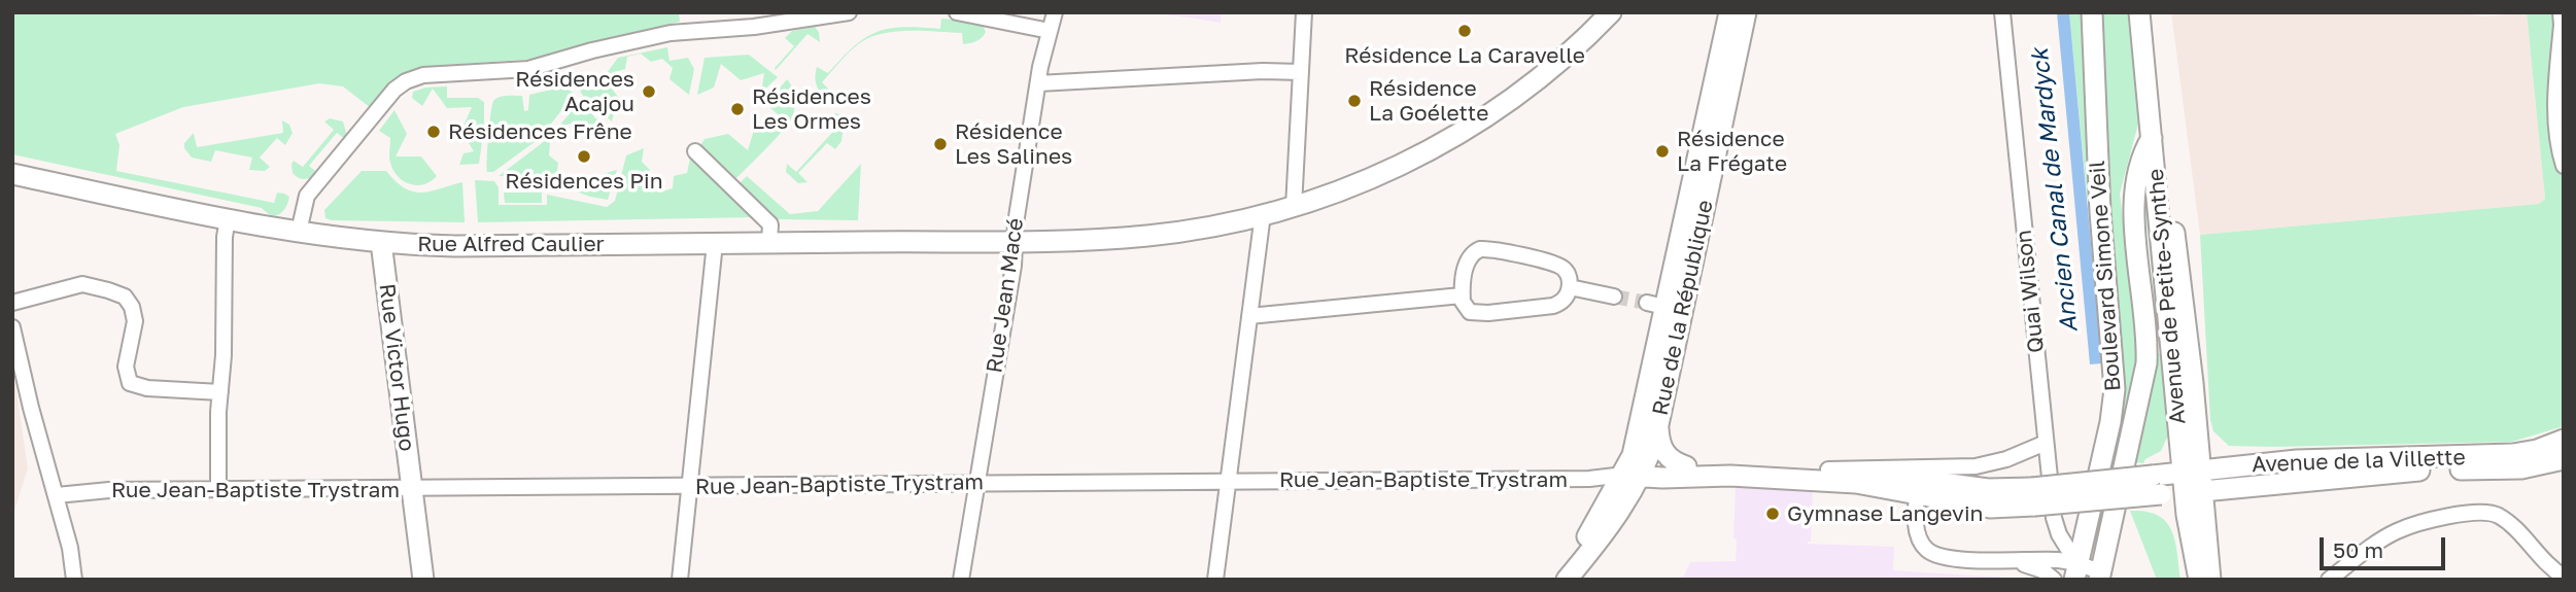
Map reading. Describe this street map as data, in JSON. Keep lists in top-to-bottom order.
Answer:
{
  "streets": {
    "street": [
      "Rue Alfred Caulier",
      "Boulevard Simone Veil",
      "Quai Wilson",
      "Rue Jean Macé",
      "Avenue de Petite-Synthe",
      "Rue de la République",
      "Rue Victor Hugo",
      "Avenue de la Villette",
      "Rue Jean-Baptiste Trystram"
    ]
  },
  "crossings": [
    ["Rue Alfred Caulier", "Rue Jean Macé"],
    ["Rue Alfred Caulier", "Rue Victor Hugo"],
    ["Boulevard Simone Veil", "Quai Wilson"],
    ["Boulevard Simone Veil", "Avenue de Petite-Synthe"],
    ["Quai Wilson", "Rue Jean-Baptiste Trystram"],
    ["Rue Jean Macé", "Rue Jean-Baptiste Trystram"],
    ["Avenue de Petite-Synthe", "Avenue de la Villette"],
    ["Rue de la République", "Rue Jean-Baptiste Trystram"],
    ["Rue Victor Hugo", "Rue Jean-Baptiste Trystram"],
    ["Avenue de la Villette", "Rue Jean-Baptiste Trystram"]
  ],
  "water": ["Ancien Canal de Mardyck"],
  "places": [
    "Résidence La Caravelle",
    "Résidences Acajou",
    "Résidence La Goélette",
    "Résidences Les Ormes",
    "Résidences Frêne",
    "Résidence Les Salines",
    "Résidence La Frégate",
    "Résidences Pin",
    "Gymnase Langevin"
  ],
  "scale_bar": "50 m"
}
